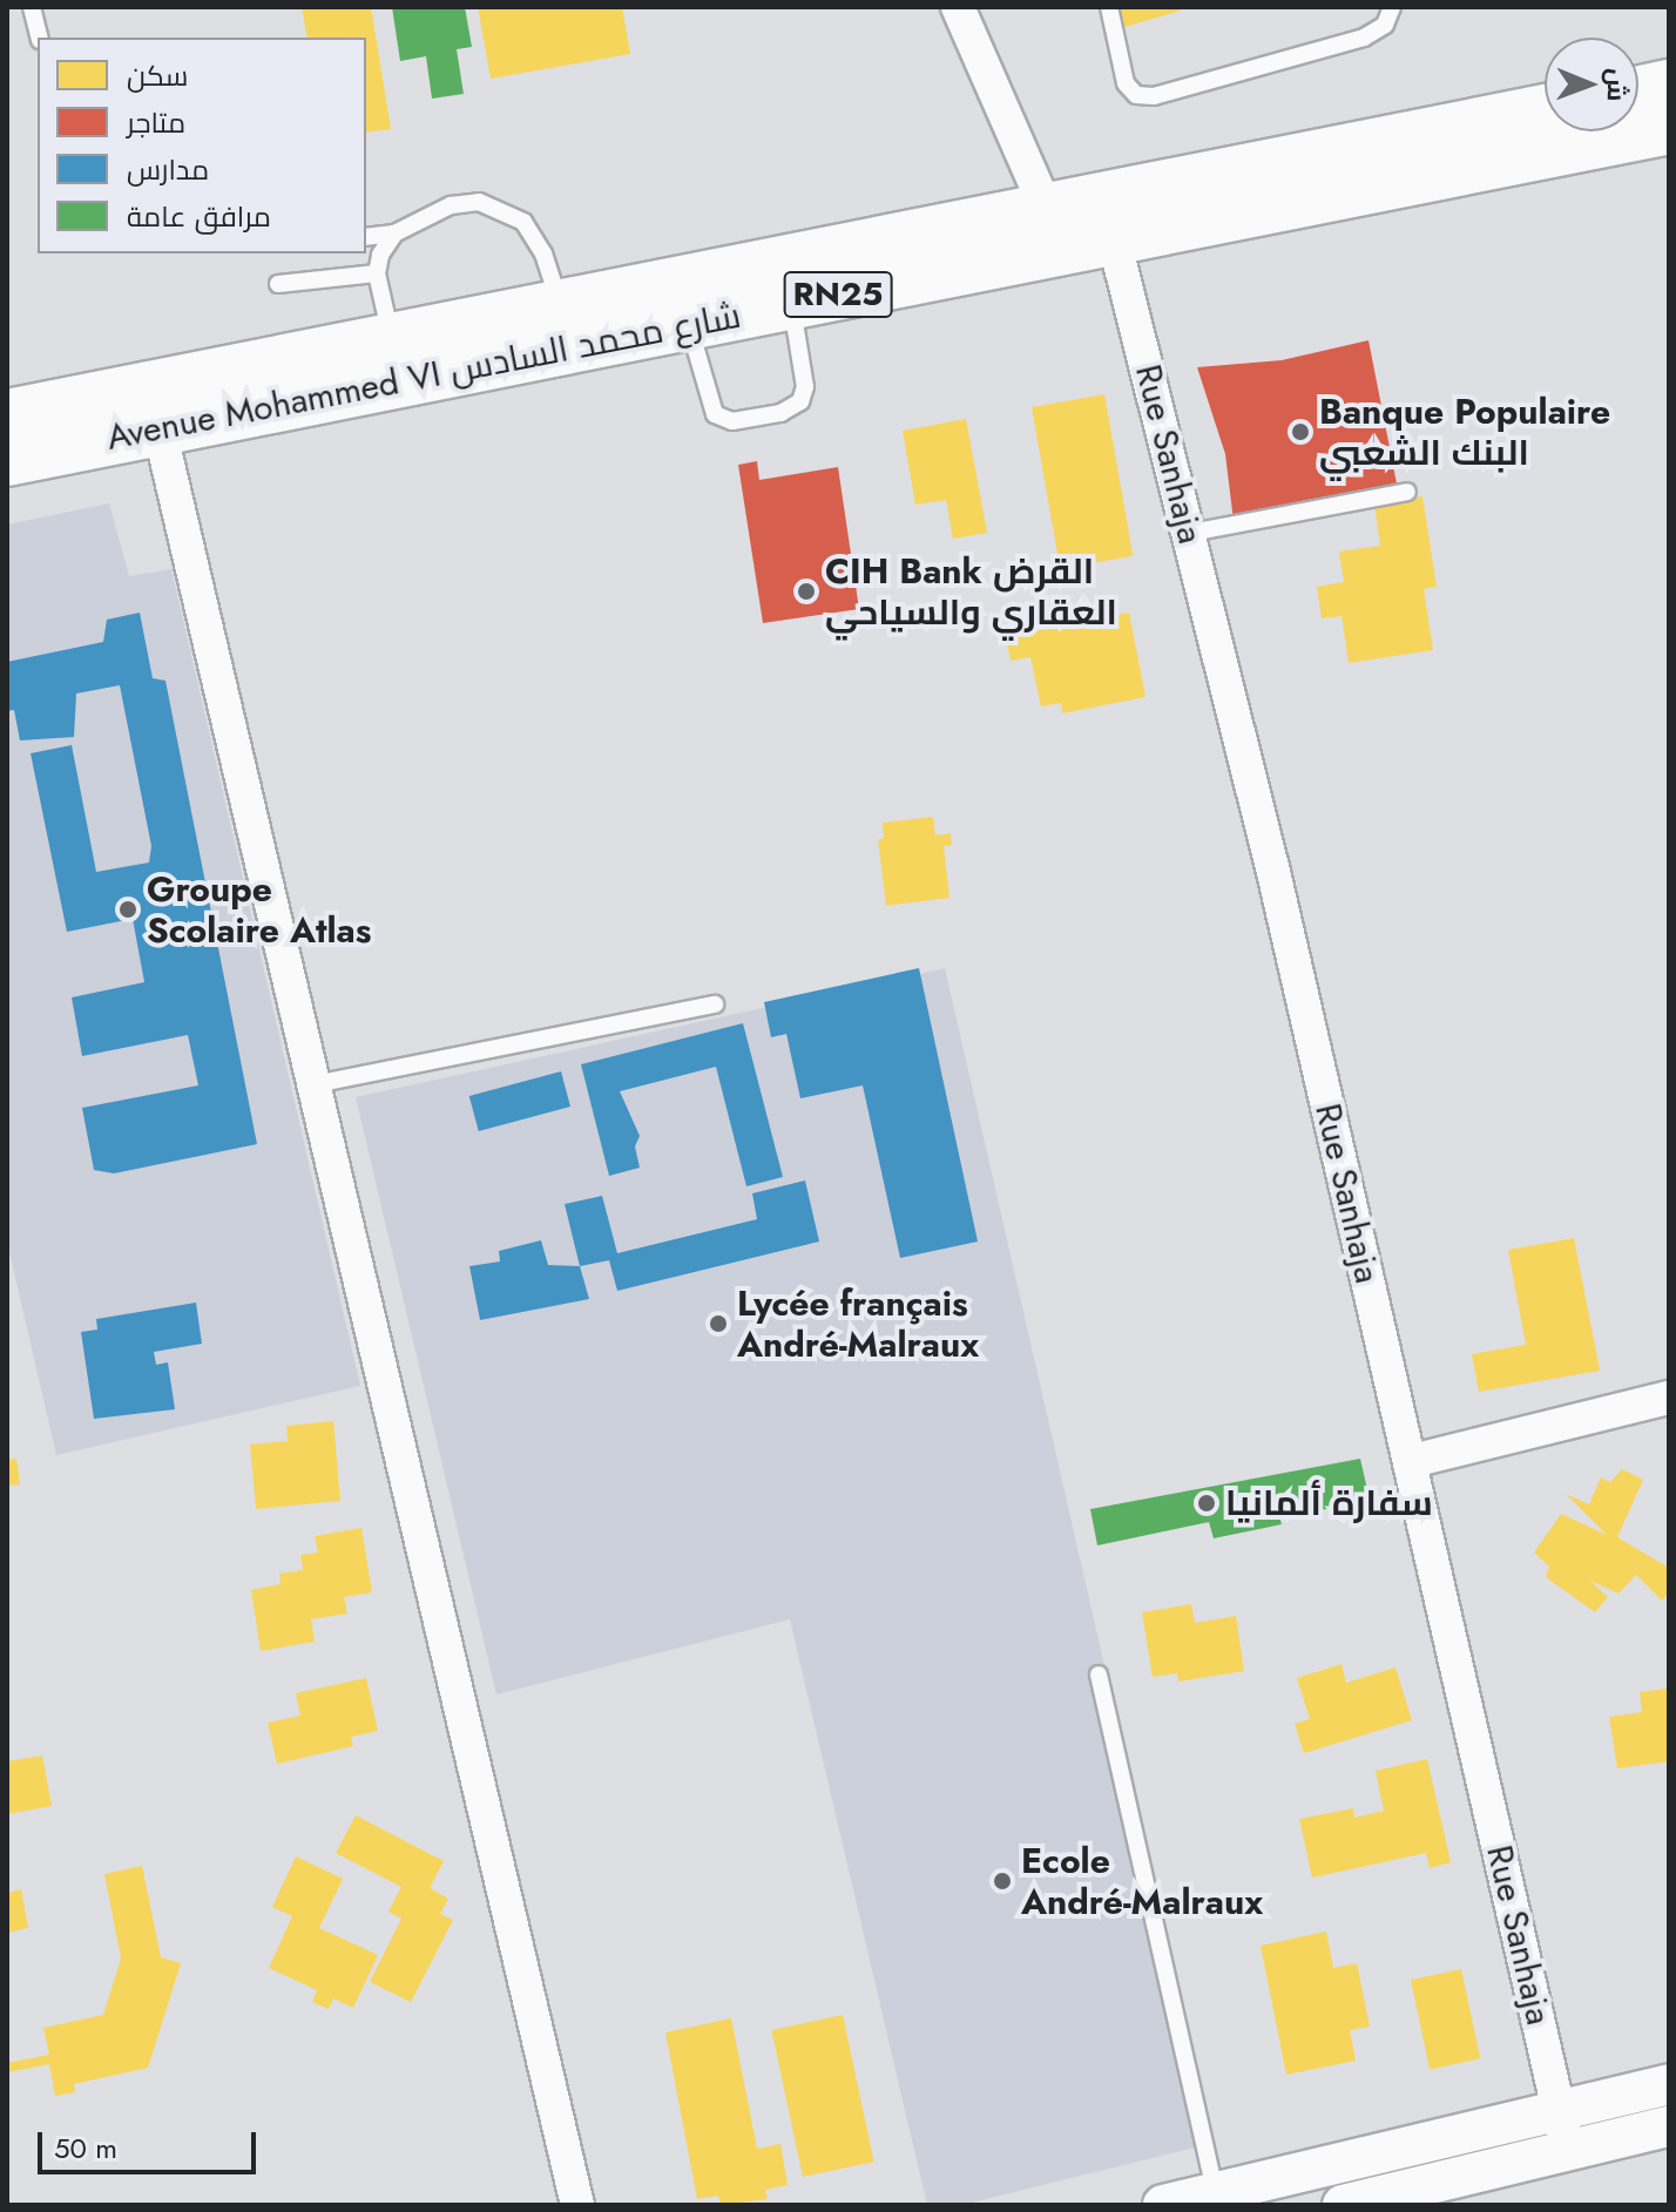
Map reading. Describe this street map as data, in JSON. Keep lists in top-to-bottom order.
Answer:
{
  "streets": {
    "main road": ["RN25", "Avenue Mohammed VI شارع محمد السادس"],
    "street": ["Rue Sanhaja"]
  },
  "crossings": [
    ["Avenue Mohammed VI شارع محمد السادس", "Rue Sanhaja"]
  ],
  "places": [
    "Banque Populaire البنك الشعبي",
    "CIH Bank القرض العقاري والسياحي",
    "Groupe Scolaire Atlas",
    "Lycée français André-Malraux",
    "سفارة ألمانيا",
    "Ecole André-Malraux"
  ],
  "legend": [
    "سكن",
    "متاجر",
    "مدارس",
    "مرافق عامة"
  ],
  "scale_bar": "50 m",
  "north": "right"
}
